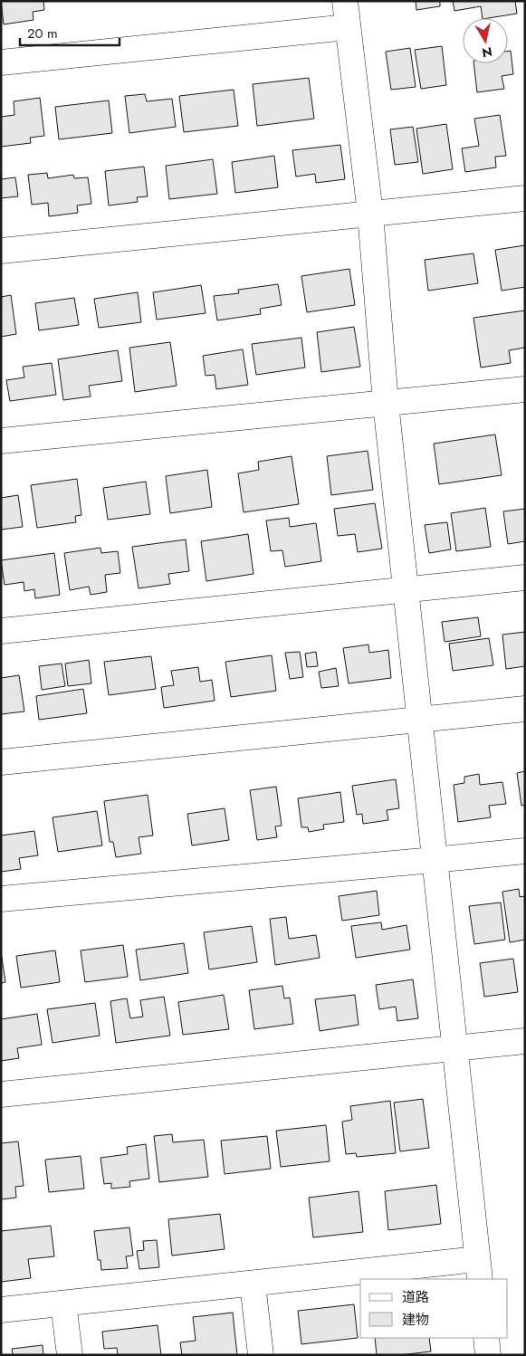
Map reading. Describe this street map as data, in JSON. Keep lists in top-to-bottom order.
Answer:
{
  "legend": ["道路", "建物"],
  "scale_bar": "20 m",
  "north": "bottom"
}
